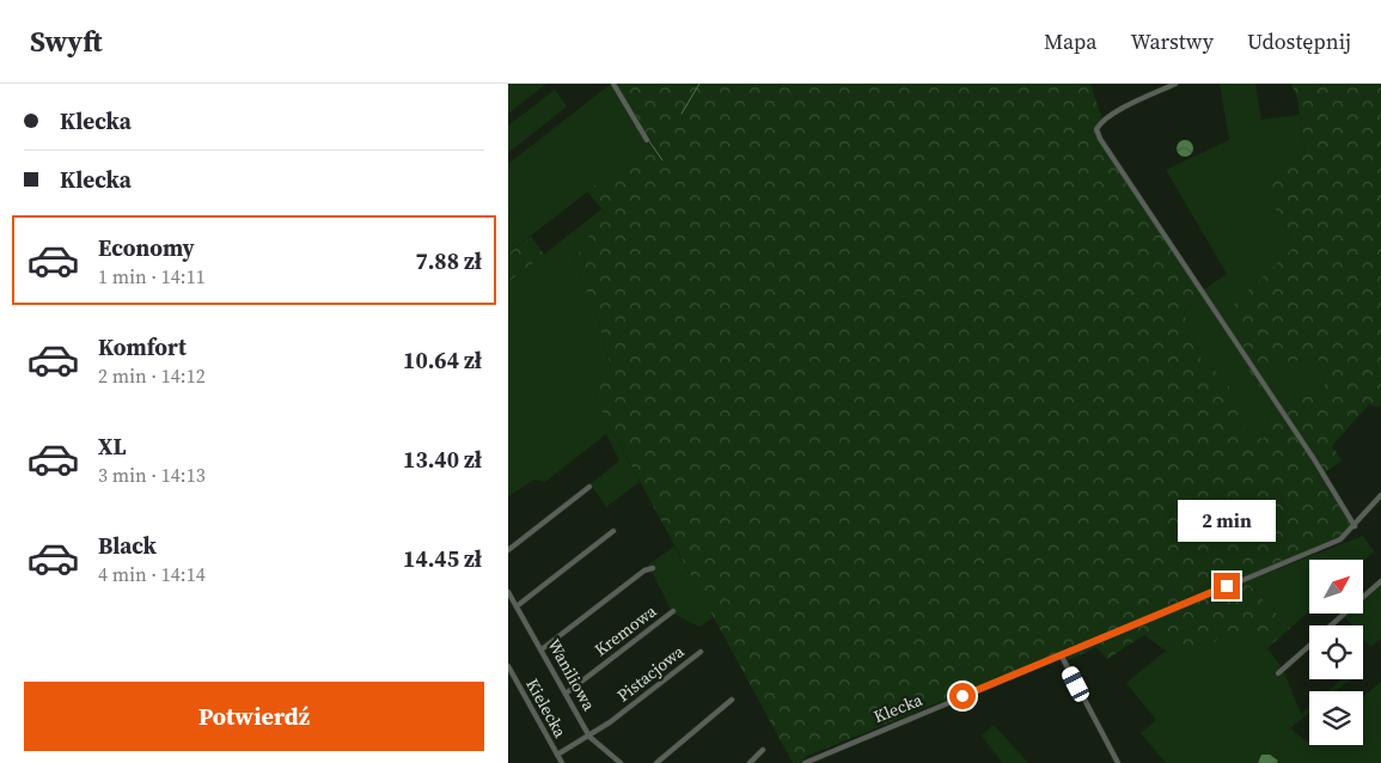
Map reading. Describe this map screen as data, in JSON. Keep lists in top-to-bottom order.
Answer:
{
  "streets": {
    "street": [
      "Kremowa",
      "Pistacjowa",
      "Waniliowa",
      "Kielecka",
      "Klecka"
    ]
  },
  "crossings": [
    ["Kremowa", "Waniliowa"],
    ["Pistacjowa", "Waniliowa"],
    ["Pistacjowa", "Kielecka"]
  ],
  "north": "top right",
  "page": {
    "header": "Swyft",
    "nav": ["Mapa", "Warstwy", "Udostępnij"],
    "banner": ["Klecka", "Klecka"],
    "list": [
      {
        "name": "Economy",
        "note": "1 min · 14:11",
        "value": "7.88 zł"
      },
      {
        "name": "Komfort",
        "note": "2 min · 14:12",
        "value": "10.64 zł"
      },
      {
        "name": "XL",
        "note": "3 min · 14:13",
        "value": "13.40 zł"
      },
      {
        "name": "Black",
        "note": "4 min · 14:14",
        "value": "14.45 zł"
      }
    ],
    "bubble": "2 min",
    "buttons": "Potwierdź"
  }
}
